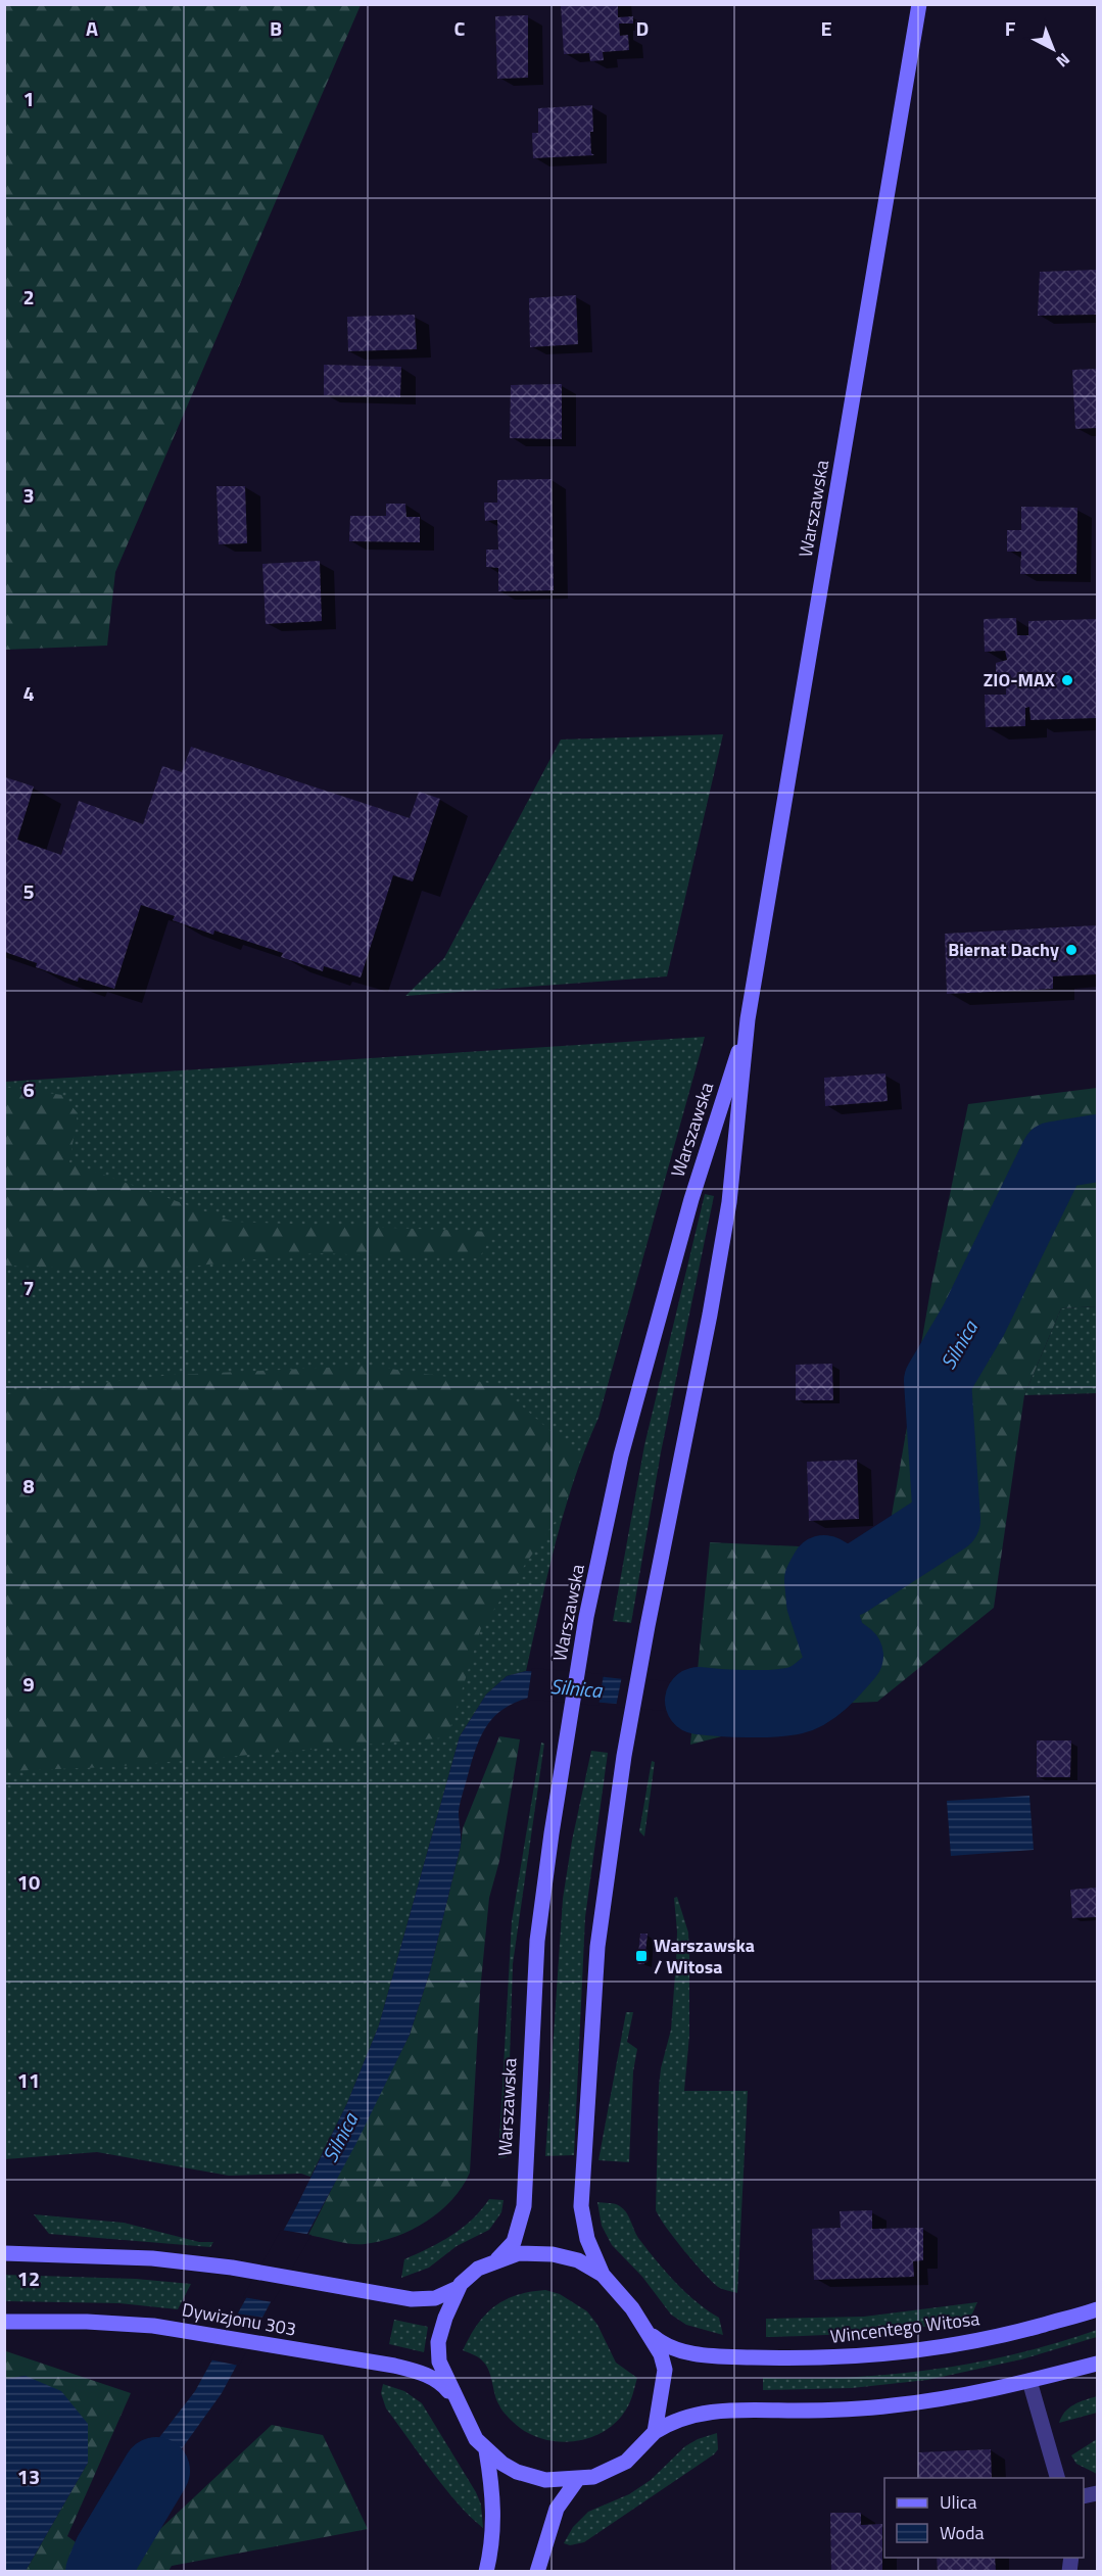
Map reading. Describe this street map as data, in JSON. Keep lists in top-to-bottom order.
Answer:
{
  "streets": {
    "main road": ["Warszawska", "Dywizjonu 303", "Wincentego Witosa"]
  },
  "water": ["Silnica"],
  "places": {
    "other": ["ZIO-MAX", "Biernat Dachy"],
    "transit": ["Warszawska / Witosa"]
  },
  "legend": ["Ulica", "Woda"],
  "north": "bottom right",
  "grid": {
    "columns": [
      "A",
      "B",
      "C",
      "D",
      "E",
      "F"
    ],
    "rows": [
      "1",
      "2",
      "3",
      "4",
      "5",
      "6",
      "7",
      "8",
      "9",
      "10",
      "11",
      "12",
      "13"
    ]
  }
}
